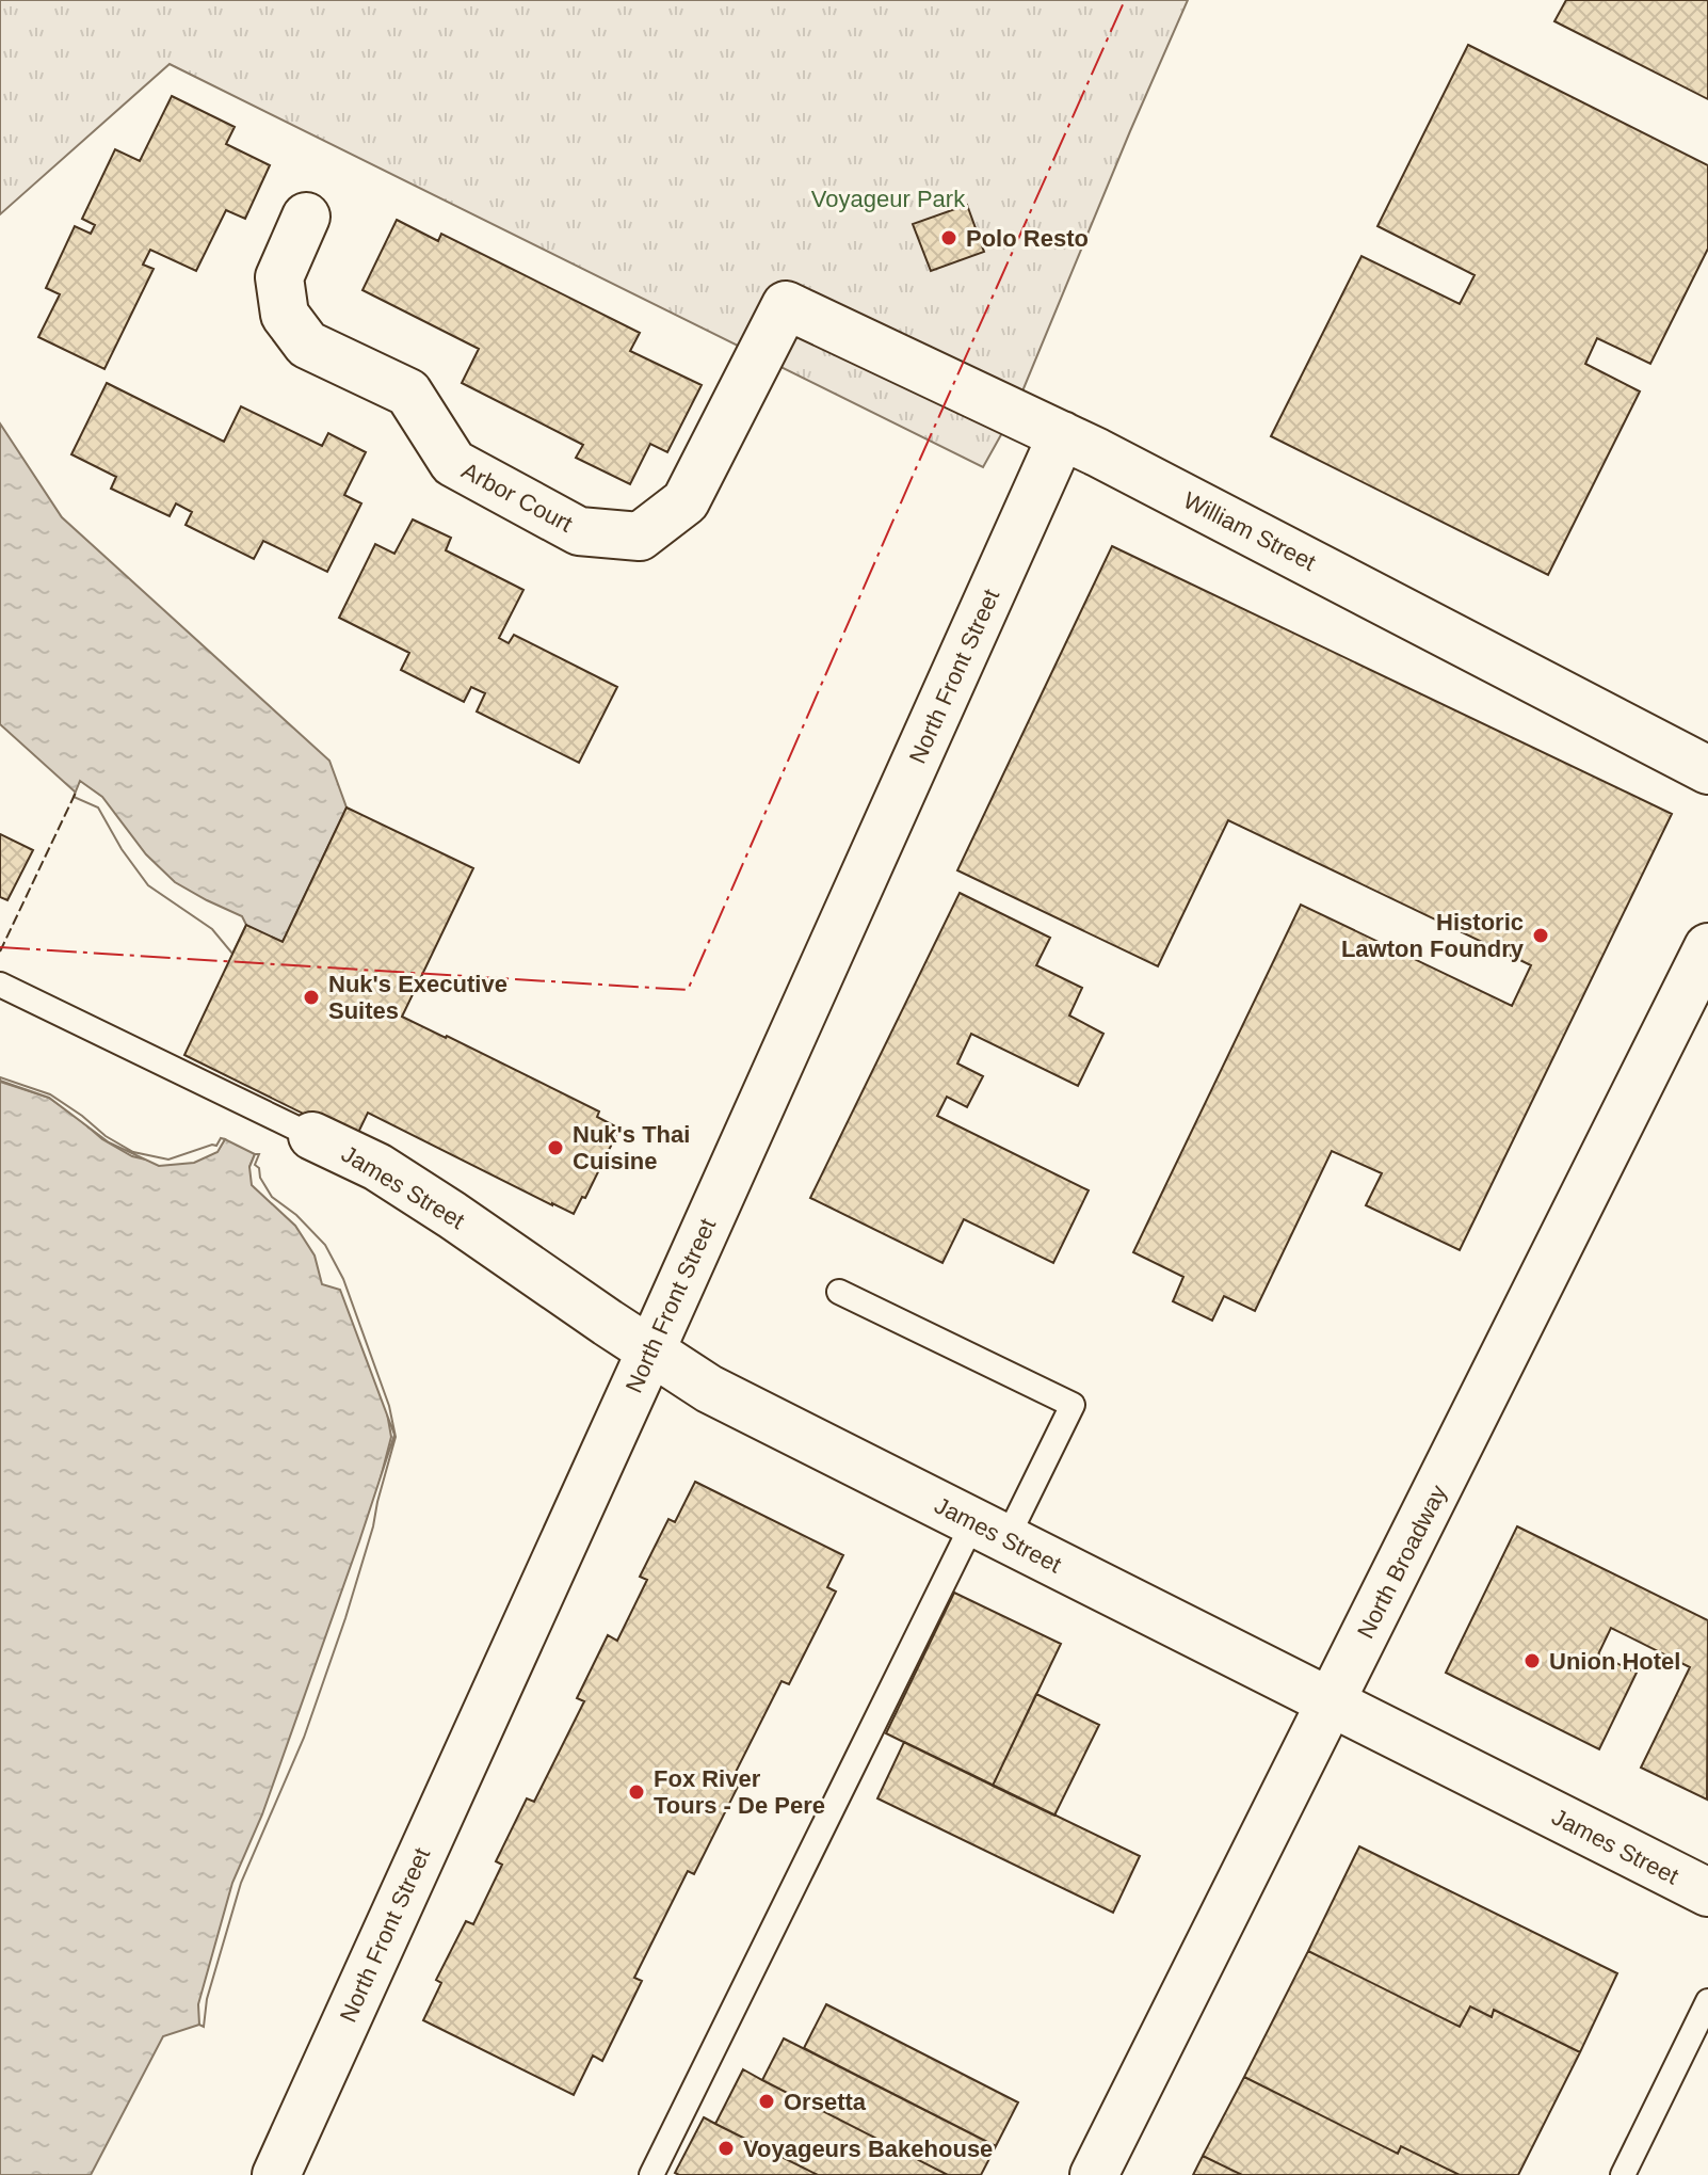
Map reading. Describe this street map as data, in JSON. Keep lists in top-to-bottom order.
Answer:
{
  "streets": {
    "street": [
      "Arbor Court",
      "William Street",
      "North Front Street",
      "James Street",
      "North Broadway"
    ]
  },
  "crossings": [
    ["Arbor Court", "William Street"],
    ["William Street", "North Front Street"],
    ["North Front Street", "James Street"],
    ["James Street", "North Broadway"]
  ],
  "parks": ["Voyageur Park"],
  "places": [
    "Polo Resto",
    "Historic Lawton Foundry",
    "Nuk's Executive Suites",
    "Nuk's Thai Cuisine",
    "Union Hotel",
    "Fox River Tours - De Pere",
    "Orsetta",
    "Voyageurs Bakehouse"
  ]
}
